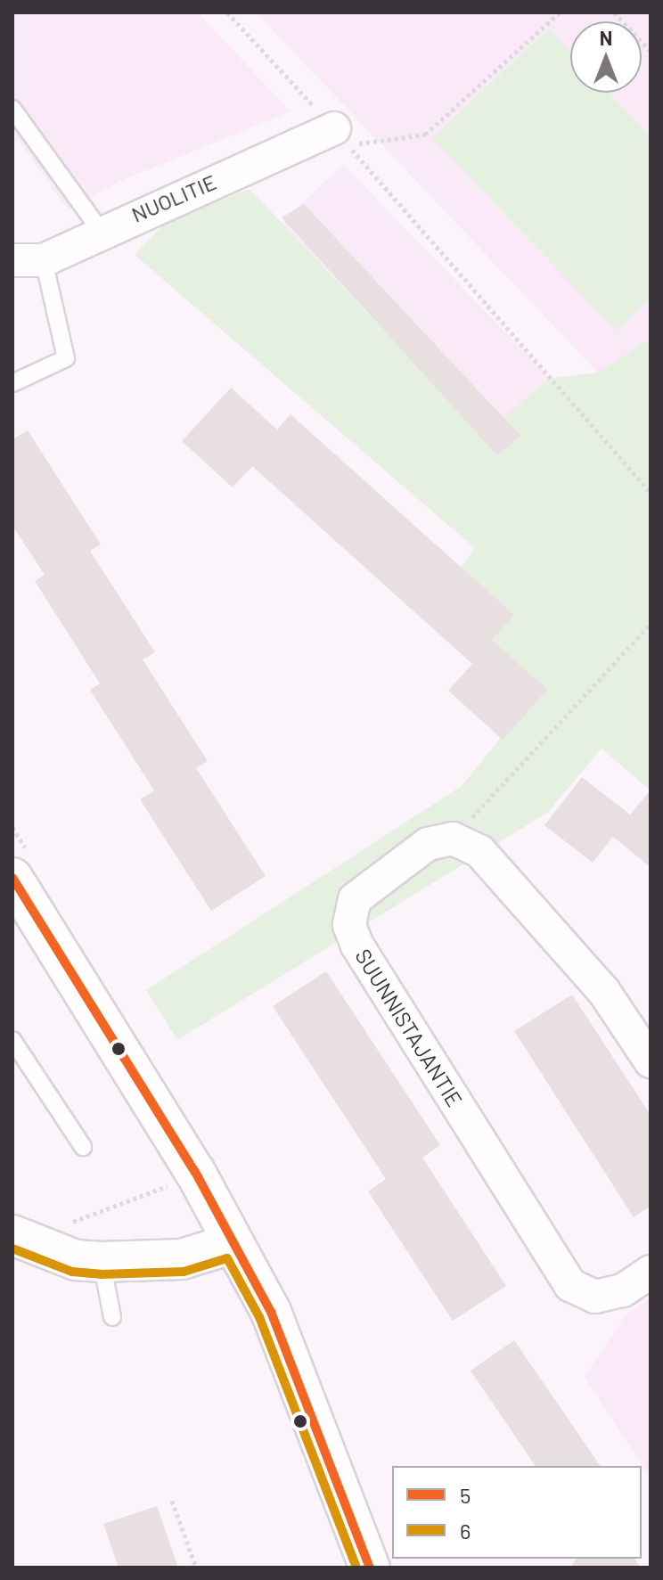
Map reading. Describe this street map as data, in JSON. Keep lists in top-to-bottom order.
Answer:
{
  "streets": {
    "street": ["NUOLITIE", "SUUNNISTAJANTIE"]
  },
  "lines": ["transit line 5", "transit line 6"],
  "legend": ["5", "6"],
  "north": "top"
}
